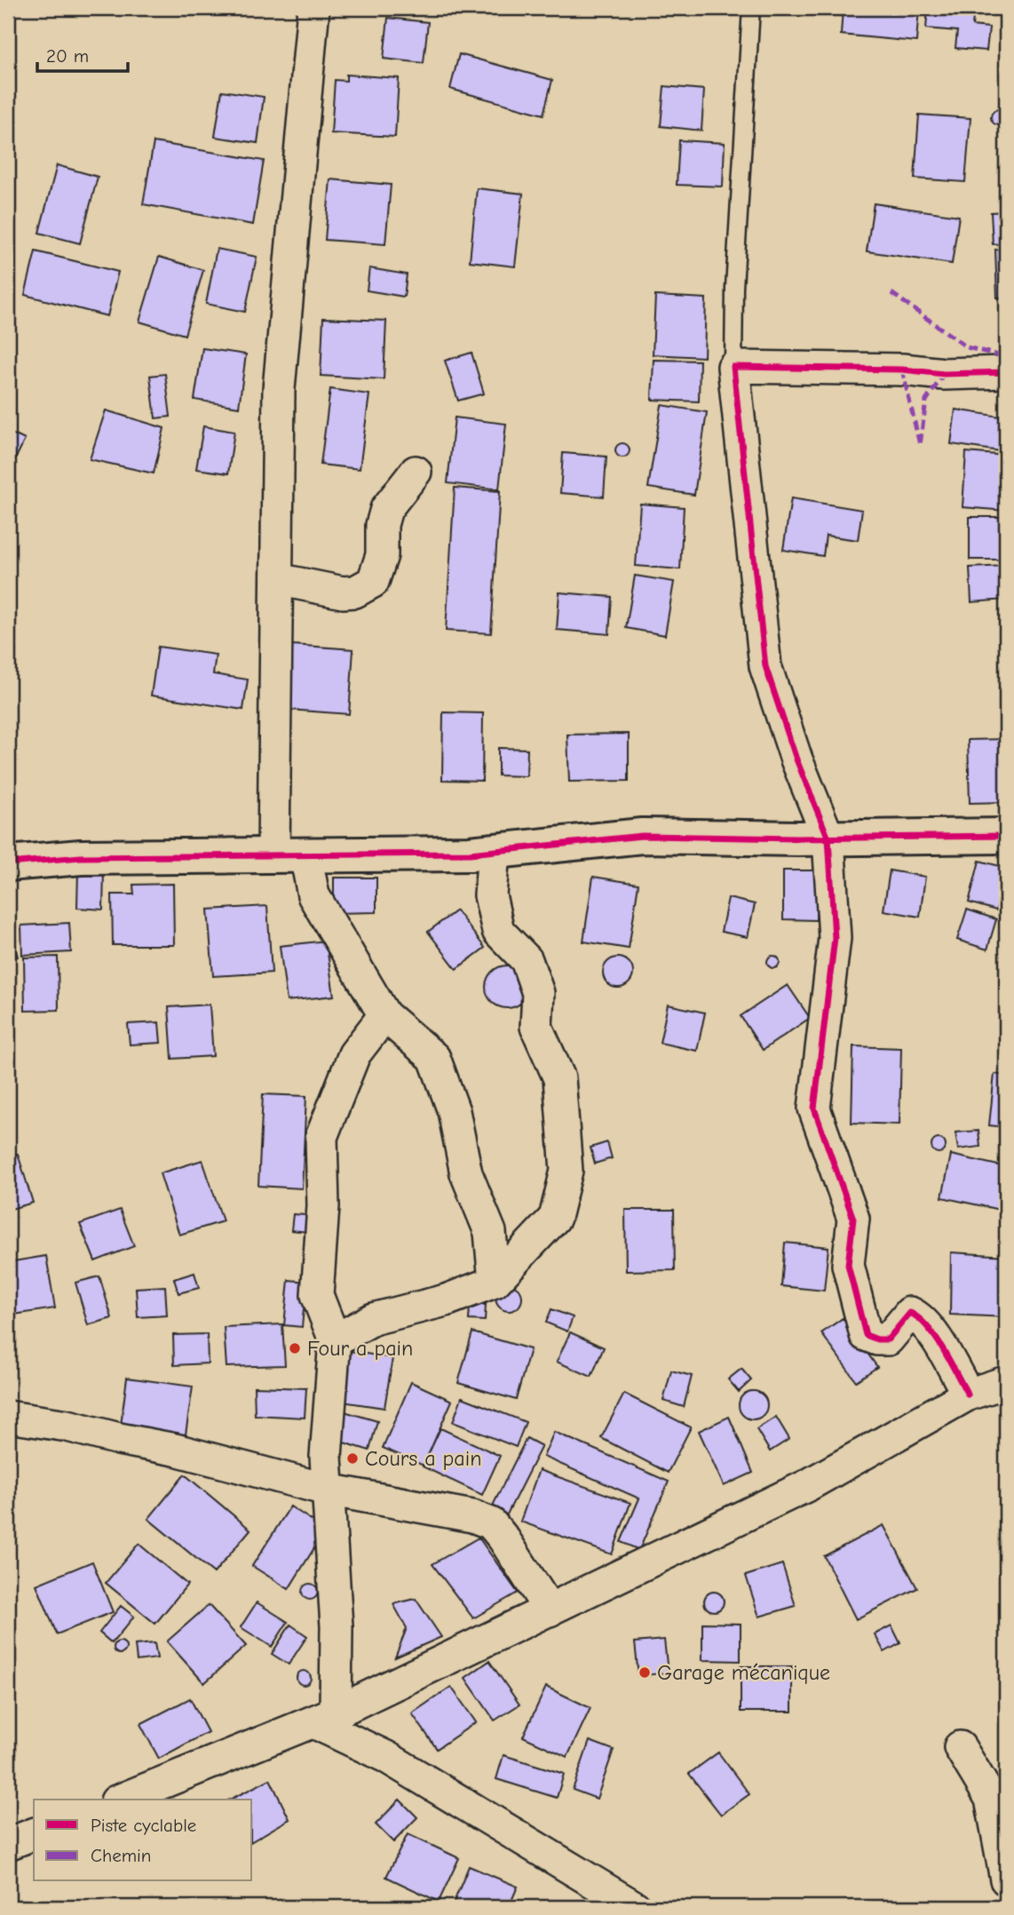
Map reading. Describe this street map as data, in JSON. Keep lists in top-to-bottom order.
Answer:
{
  "places": ["Four a pain", "Cours a pain", "Garage mécanique"],
  "legend": ["Piste cyclable", "Chemin"],
  "scale_bar": "20 m"
}
